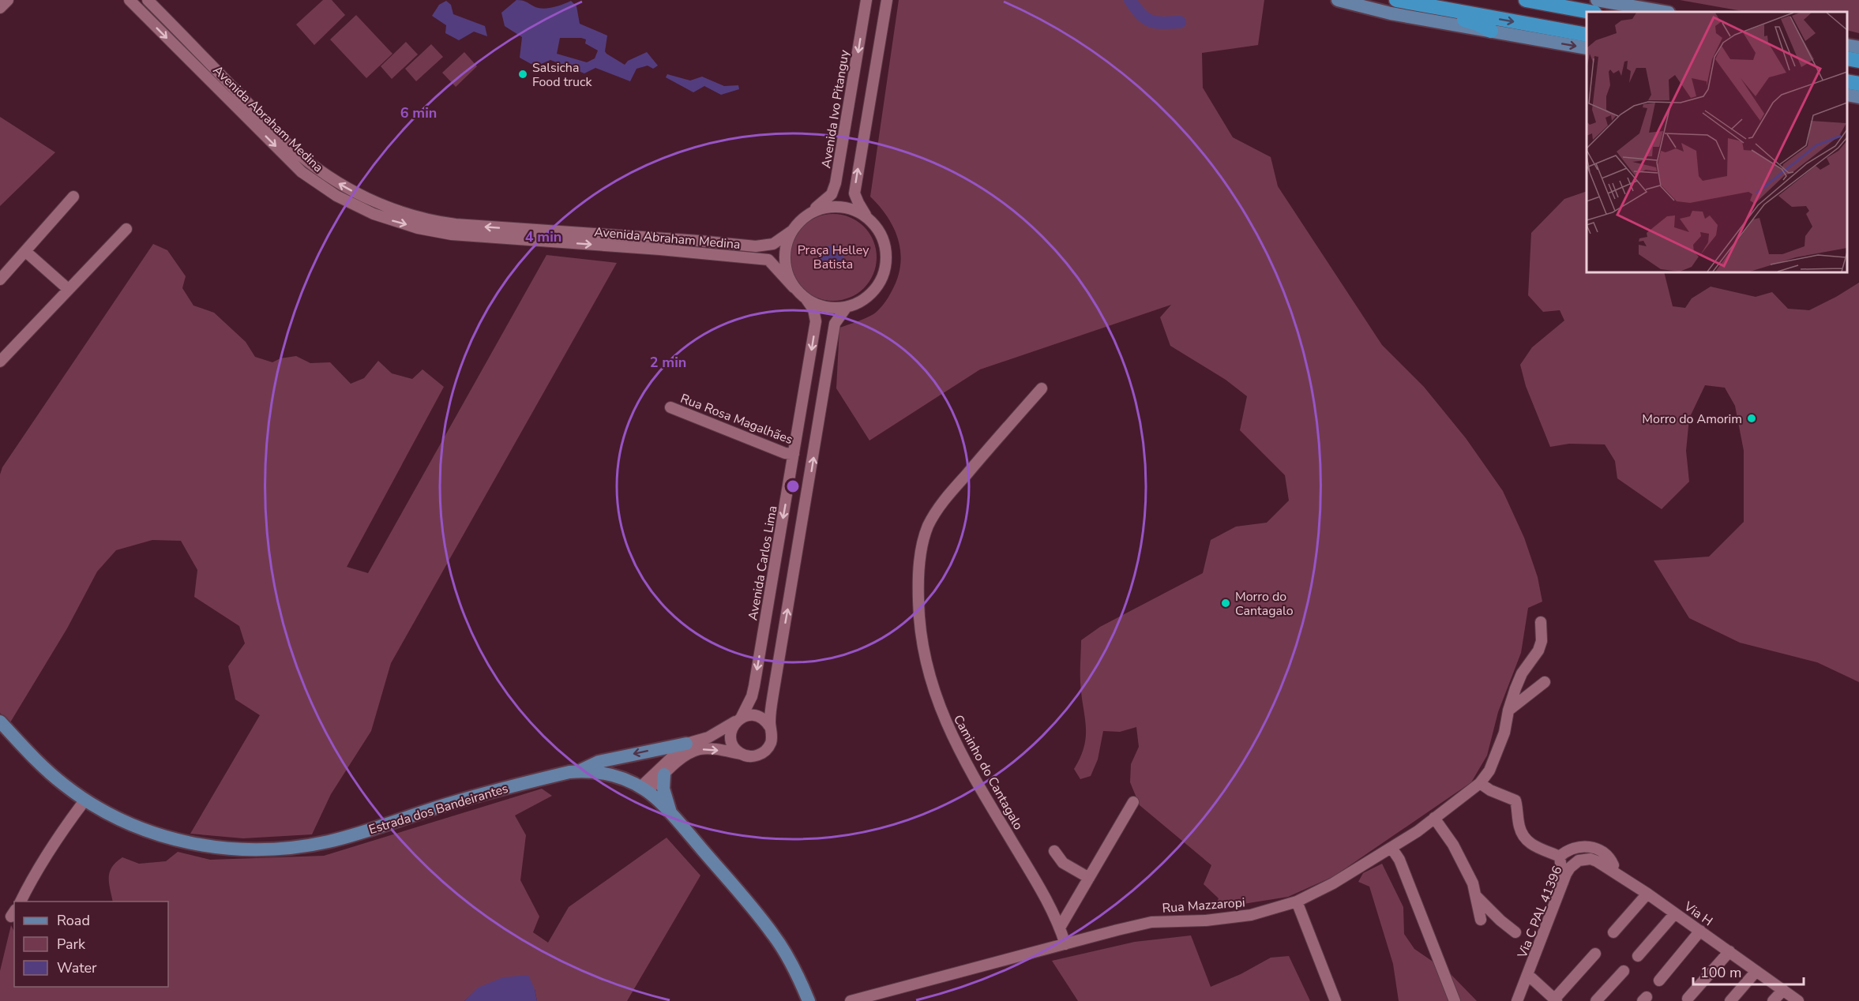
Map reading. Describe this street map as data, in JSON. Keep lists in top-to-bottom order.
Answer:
{
  "streets": {
    "main road": ["Estrada dos Bandeirantes"],
    "street": [
      "Avenida Ivo Pitanguy",
      "Avenida Abraham Medina",
      "Rua Rosa Magalhães",
      "Avenida Carlos Lima",
      "Caminho do Cantagalo",
      "Rua Mazzaropi",
      "Via C PAL 41396",
      "Via H"
    ]
  },
  "crossings": [
    ["Avenida Ivo Pitanguy", "Avenida Abraham Medina"],
    ["Avenida Ivo Pitanguy", "Avenida Carlos Lima"],
    ["Avenida Abraham Medina", "Avenida Carlos Lima"],
    ["Rua Rosa Magalhães", "Avenida Carlos Lima"],
    ["Caminho do Cantagalo", "Rua Mazzaropi"],
    ["Via C PAL 41396", "Via H"]
  ],
  "parks": ["Praça Helley Batista"],
  "places": ["Salsicha Food truck", "Morro do Amorim", "Morro do Cantagalo"],
  "legend": ["Road", "Park", "Water"],
  "scale_bar": "100 m",
  "rings": ["6 min", "4 min", "2 min"]
}
